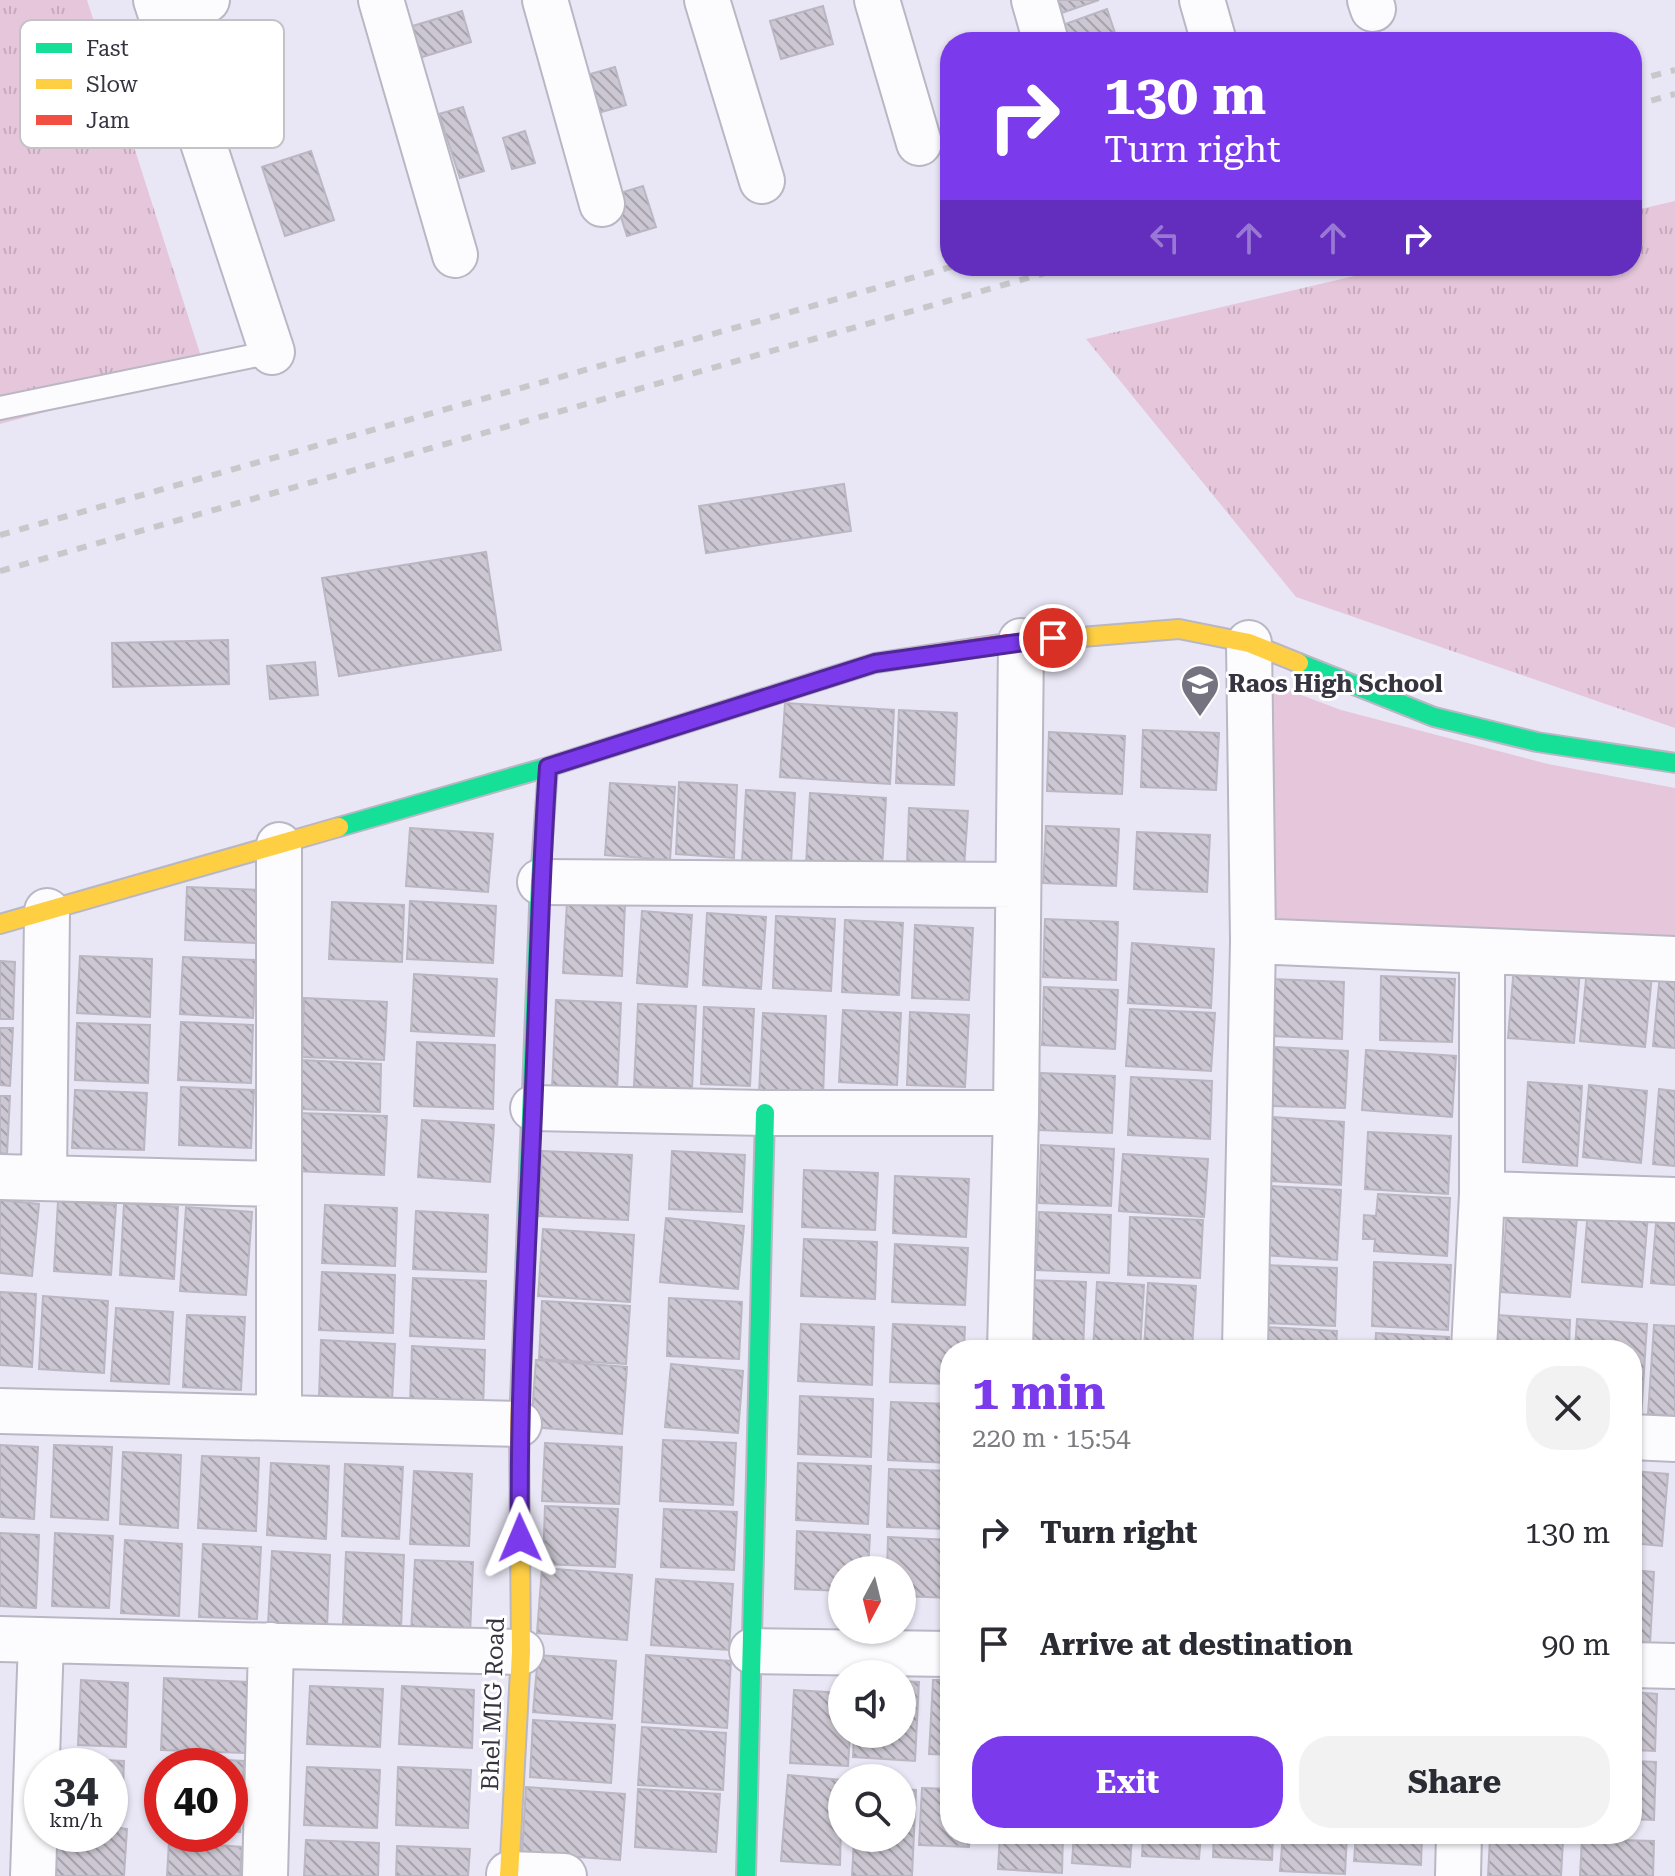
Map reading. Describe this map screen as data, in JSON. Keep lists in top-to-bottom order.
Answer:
{
  "streets": {
    "street": ["Bhel MIG Road"]
  },
  "places": {
    "school or university": ["Raos High School"]
  },
  "legend": ["Fast", "Slow", "Jam"],
  "north": "bottom",
  "page": {
    "turn": ["130 m", "Turn right"],
    "heading": ["1 min", "220 m · 15:54"],
    "list": [
      {
        "name": "Turn right",
        "value": "130 m"
      },
      {
        "name": "Arrive at destination",
        "value": "90 m"
      }
    ],
    "buttons": ["Exit", "Share"],
    "speed": "34 km/h",
    "limit": "40"
  }
}
